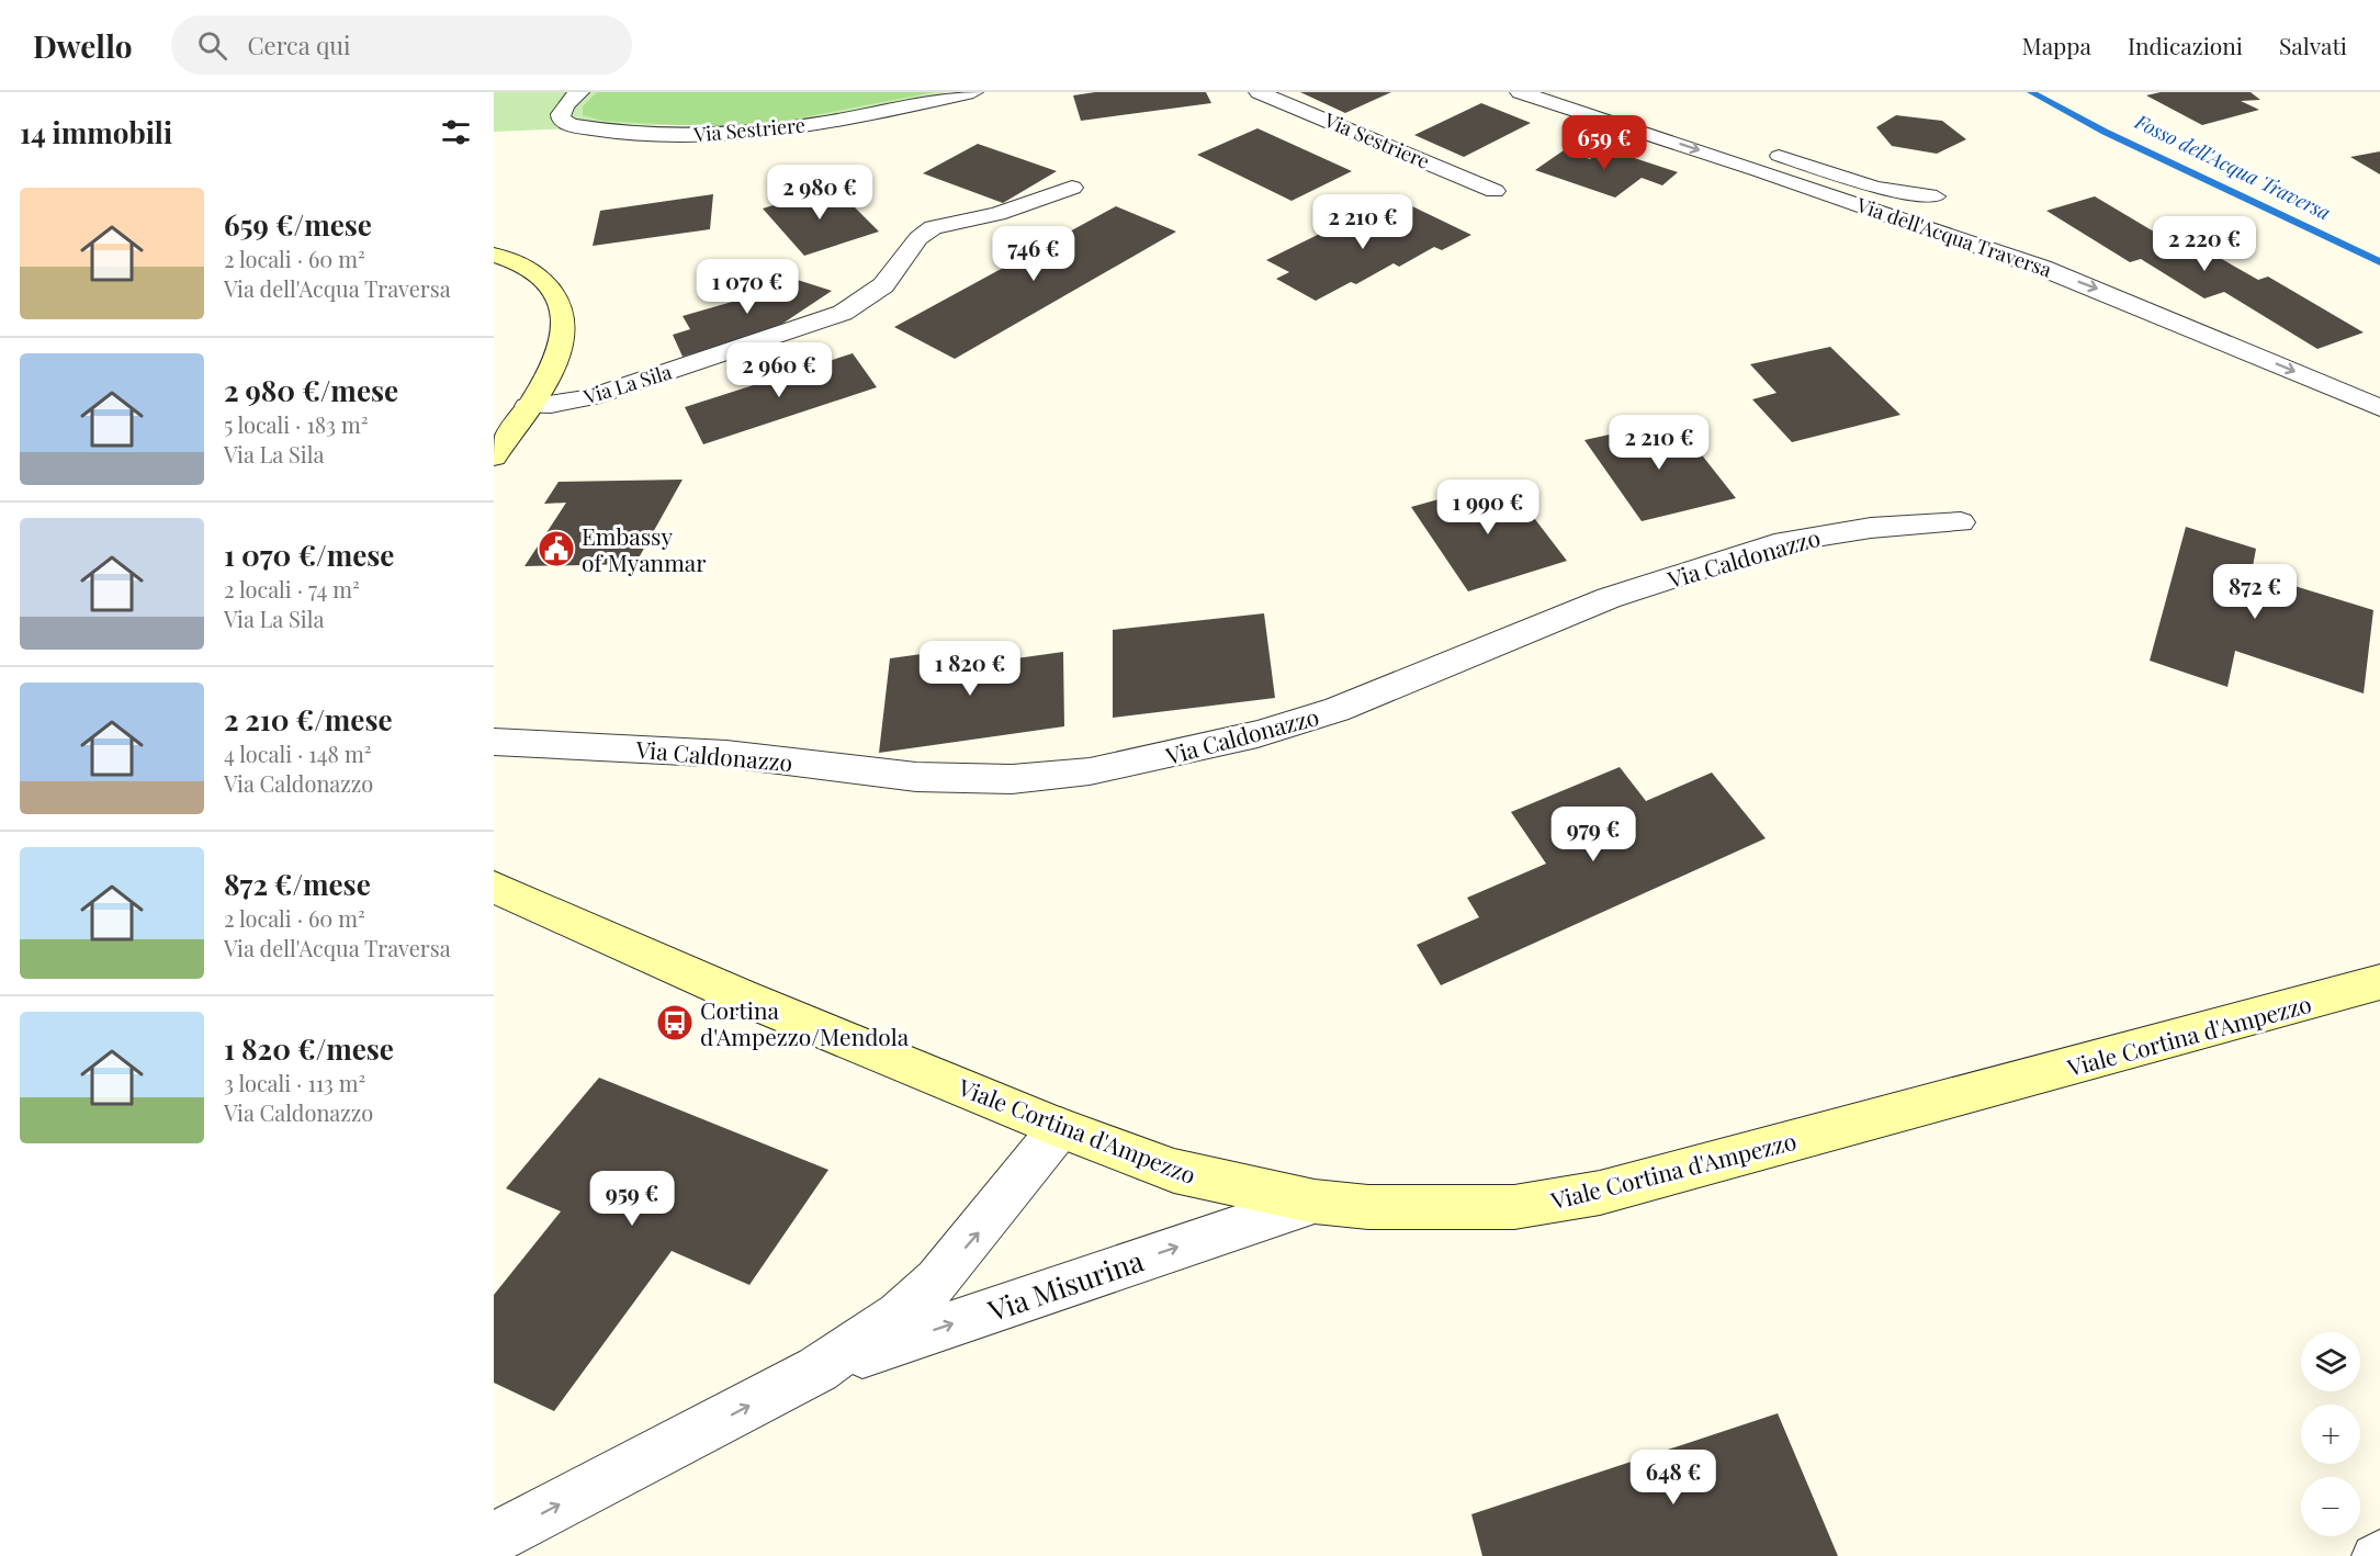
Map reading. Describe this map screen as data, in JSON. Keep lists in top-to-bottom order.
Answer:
{
  "streets": {
    "street": [
      "Via Sestriere",
      "Via dell'Acqua Traversa",
      "Via La Sila",
      "Via Caldonazzo",
      "Viale Cortina d'Ampezzo",
      "Via Misurina"
    ]
  },
  "crossings": [
    ["Viale Cortina d'Ampezzo", "Via Misurina"]
  ],
  "one_way": ["Via dell'Acqua Traversa", "Via Misurina"],
  "water": ["Fosso dell'Acqua Traversa"],
  "places": {
    "public building": ["Embassy of Myanmar"],
    "bus stop": ["Cortina d'Ampezzo/Mendola"]
  },
  "page": {
    "header": "Dwello",
    "search": "Cerca qui",
    "nav": ["Mappa", "Indicazioni", "Salvati"],
    "heading": "14 immobili",
    "price": [
      "659 €",
      "2 980 €",
      "2 210 €",
      "2 220 €",
      "746 €",
      "1 070 €",
      "2 960 €",
      "2 210 €",
      "1 990 €",
      "872 €",
      "1 820 €",
      "979 €",
      "959 €",
      "648 €"
    ],
    "list": [
      {
        "name": "659 €/mese",
        "note": "2 locali · 60 m² · Via dell'Acqua Traversa"
      },
      {
        "name": "2 980 €/mese",
        "note": "5 locali · 183 m² · Via La Sila"
      },
      {
        "name": "1 070 €/mese",
        "note": "2 locali · 74 m² · Via La Sila"
      },
      {
        "name": "2 210 €/mese",
        "note": "4 locali · 148 m² · Via Caldonazzo"
      },
      {
        "name": "872 €/mese",
        "note": "2 locali · 60 m² · Via dell'Acqua Traversa"
      },
      {
        "name": "1 820 €/mese",
        "note": "3 locali · 113 m² · Via Caldonazzo"
      }
    ],
    "map_buttons": ["+", "−"]
  }
}
